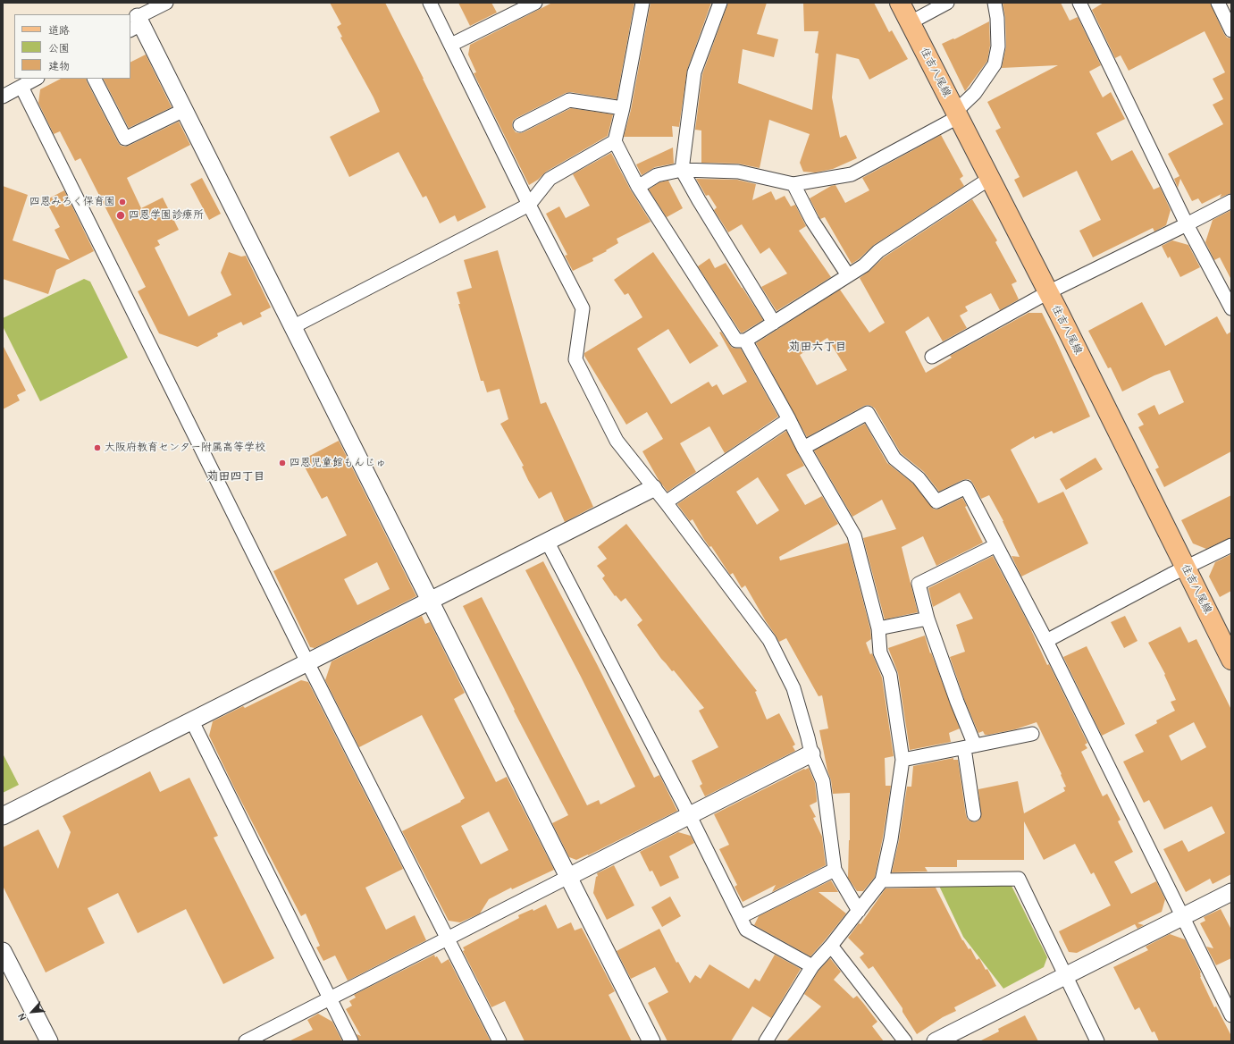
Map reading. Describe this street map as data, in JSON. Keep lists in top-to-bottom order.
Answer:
{
  "streets": {
    "main road": ["住吉八尾線"]
  },
  "districts": ["苅田六丁目", "苅田四丁目"],
  "places": [
    "四恩みろく保育園",
    "四恩学園診療所",
    "大阪府教育センター附属高等学校",
    "四恩児童館もんじゅ"
  ],
  "legend": ["道路", "公園", "建物"],
  "north": "bottom left"
}
